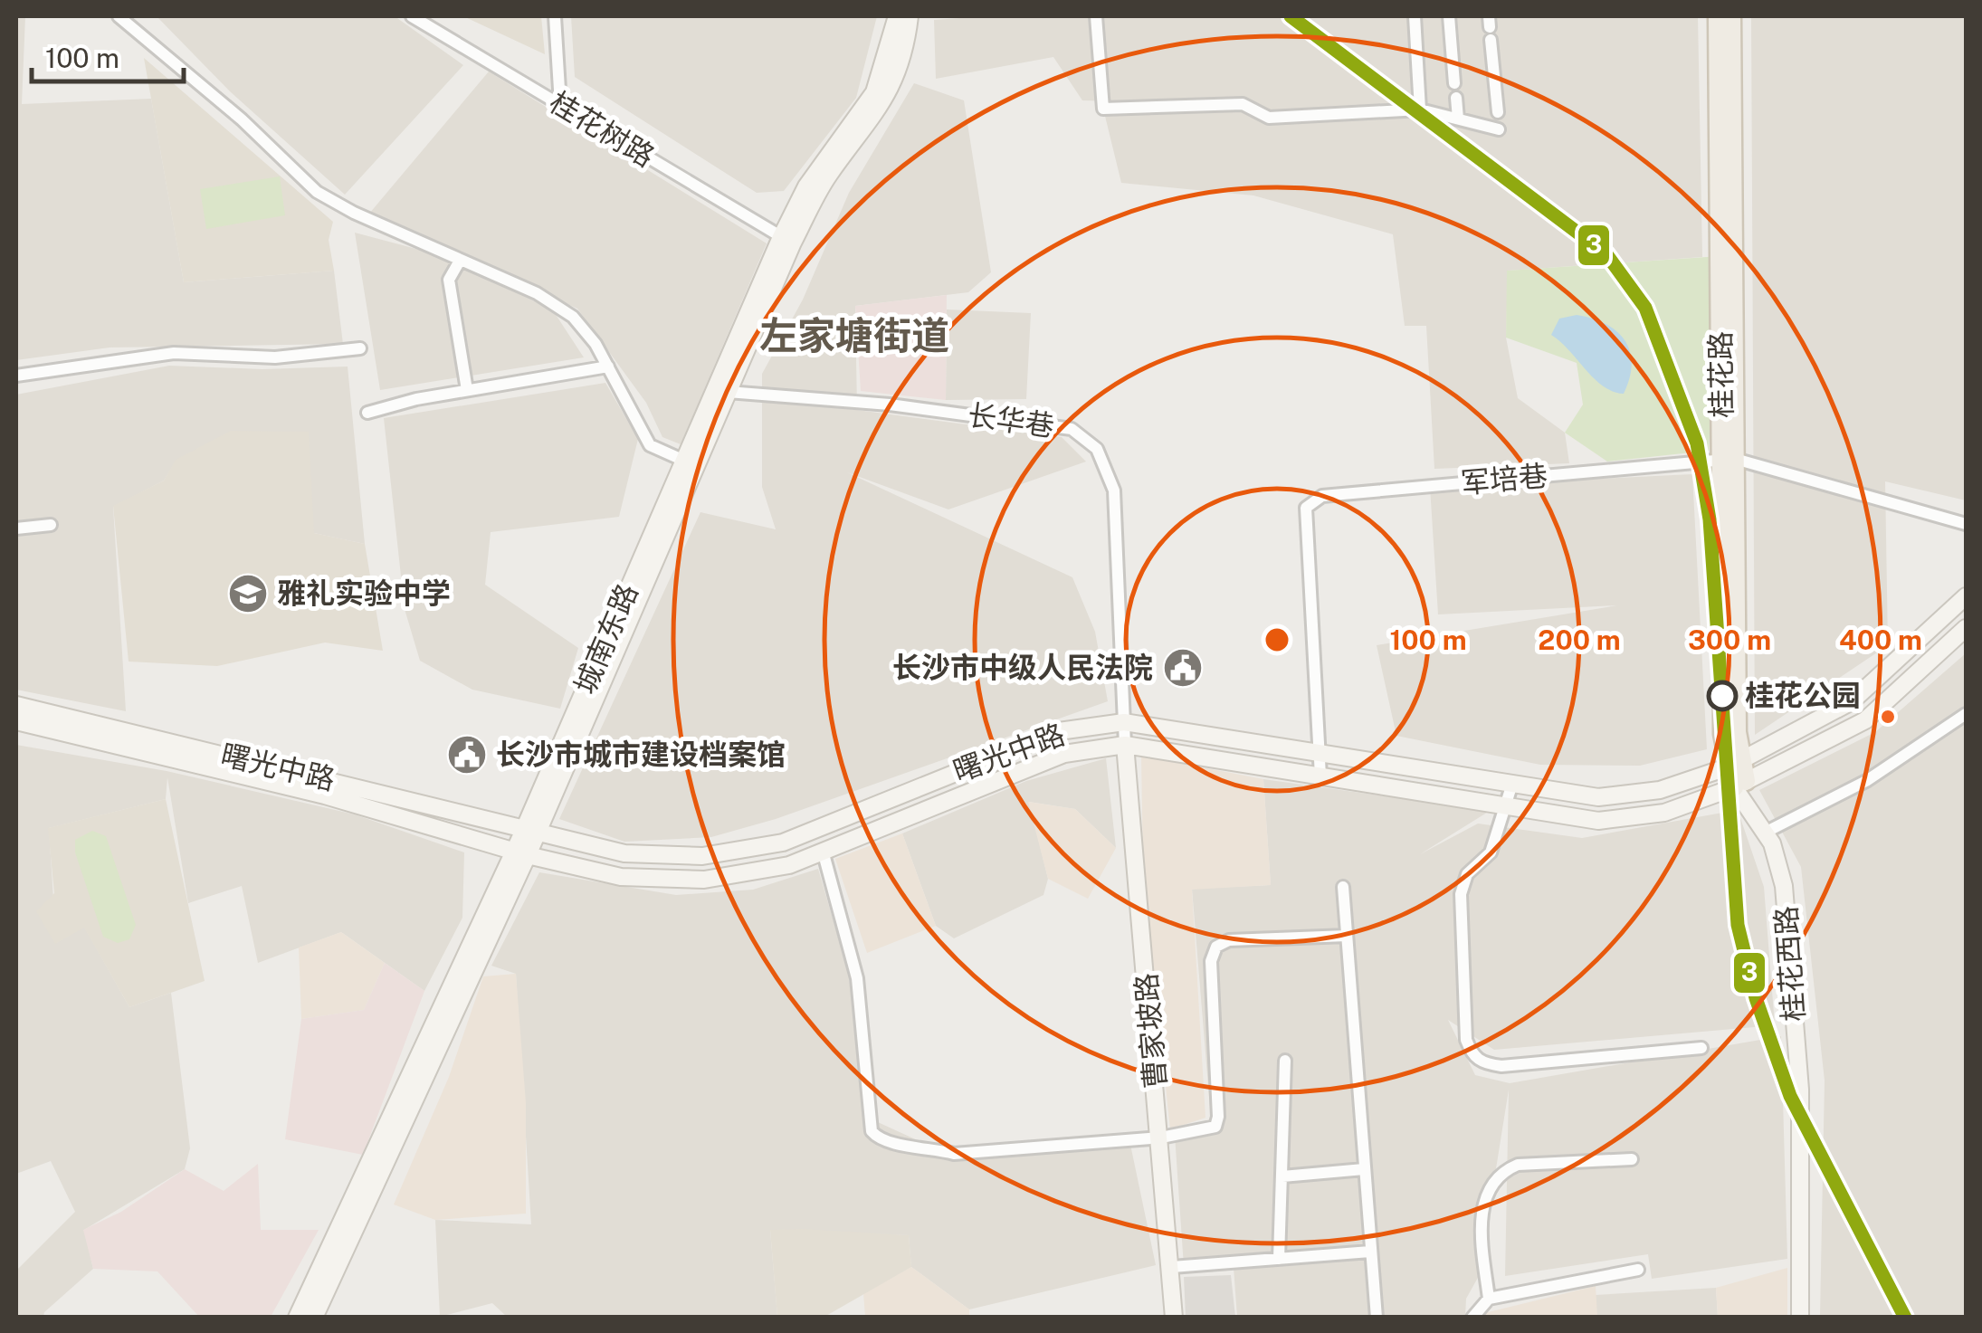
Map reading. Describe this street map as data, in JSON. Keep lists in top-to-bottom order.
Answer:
{
  "streets": {
    "main road": ["桂花路"],
    "street": [
      "桂花树路",
      "长华巷",
      "军培巷",
      "城南东路",
      "曙光中路",
      "桂花西路",
      "曹家坡路"
    ]
  },
  "crossings": [
    ["桂花树路", "城南东路"],
    ["桂花路", "军培巷"],
    ["桂花路", "曙光中路"],
    ["桂花路", "桂花西路"],
    ["长华巷", "城南东路"],
    ["长华巷", "曙光中路"],
    ["长华巷", "曹家坡路"],
    ["军培巷", "曙光中路"],
    ["城南东路", "曙光中路"],
    ["曙光中路", "桂花西路"],
    ["曙光中路", "曹家坡路"]
  ],
  "districts": ["左家塘街道"],
  "places": {
    "school or university": ["雅礼实验中学"],
    "public building": ["长沙市中级人民法院", "长沙市城市建设档案馆"],
    "other": ["桂花公园"]
  },
  "lines": ["transit line 3"],
  "scale_bar": "100 m",
  "rings": [
    "100 m",
    "200 m",
    "300 m",
    "400 m"
  ]
}
